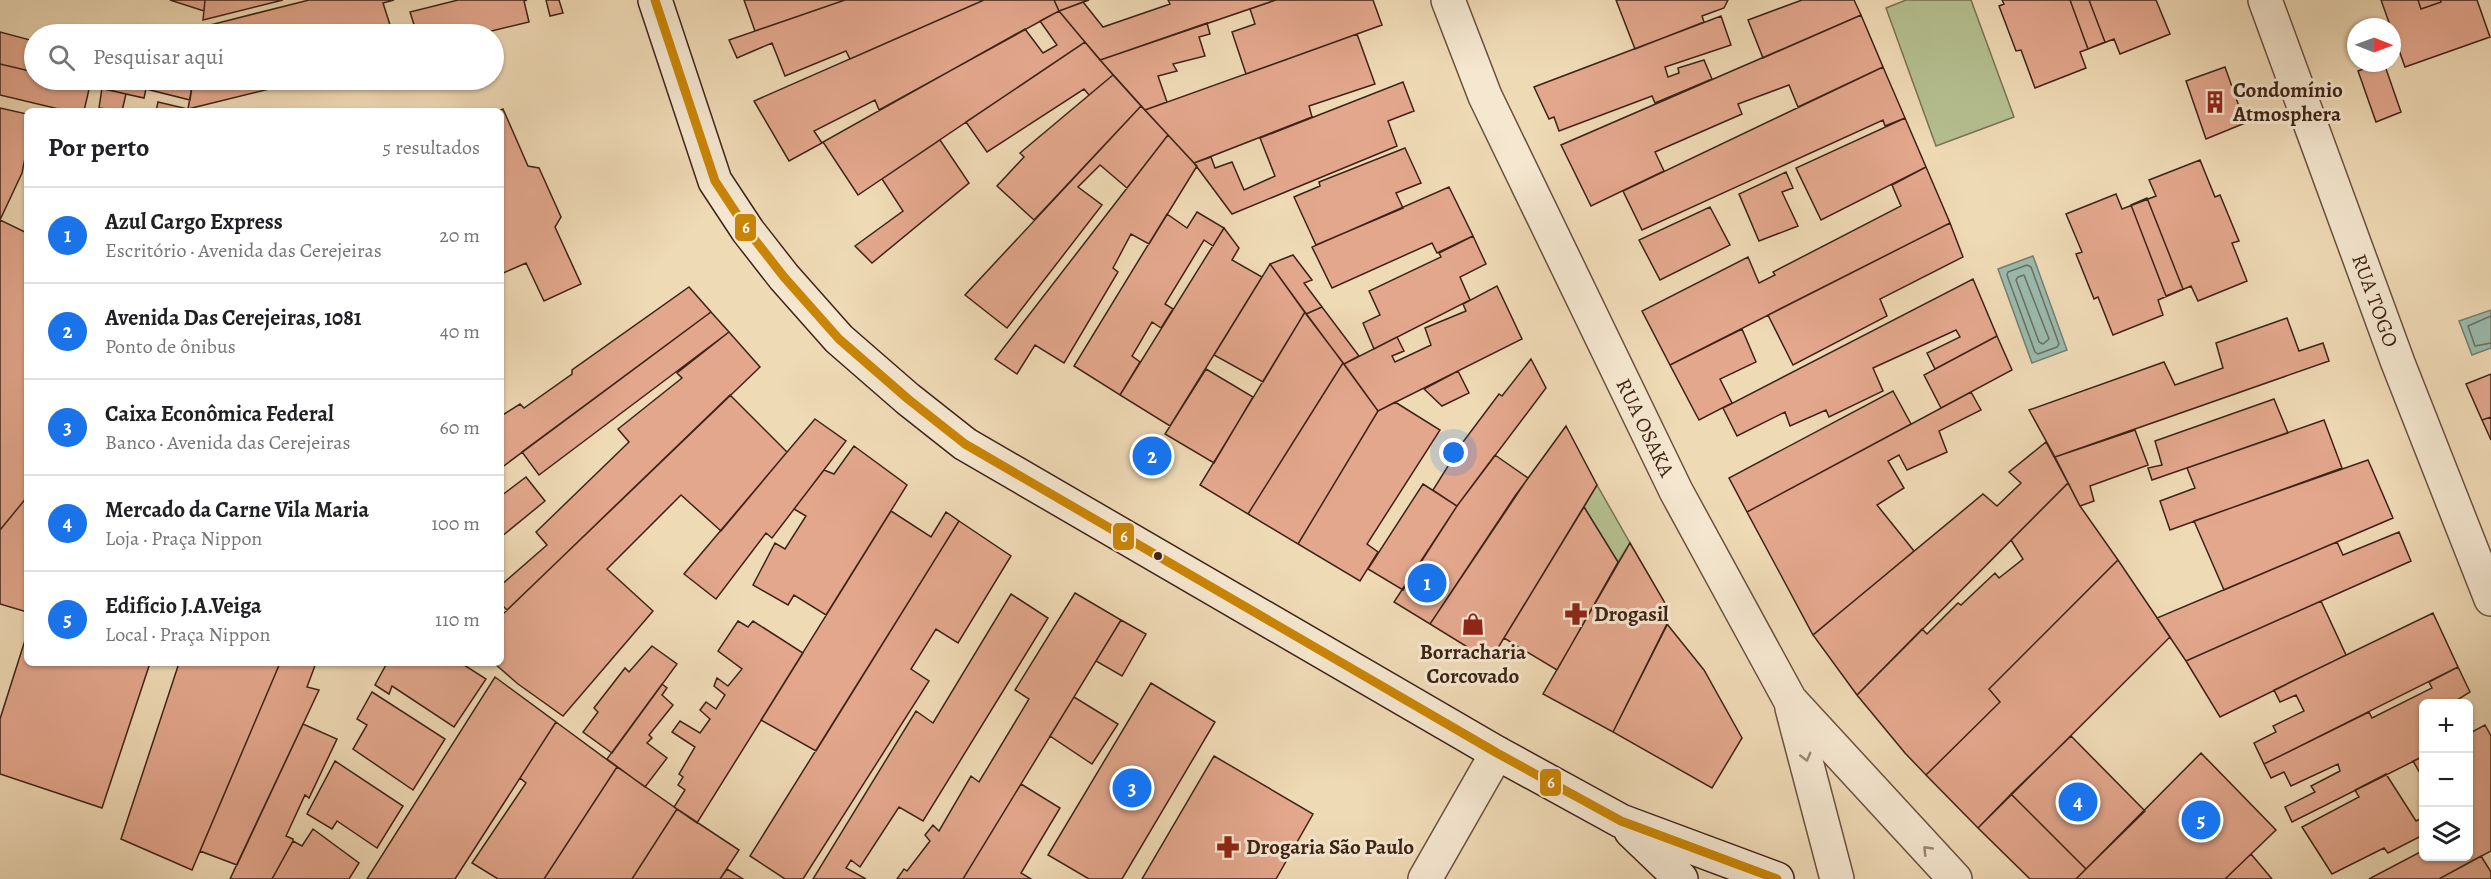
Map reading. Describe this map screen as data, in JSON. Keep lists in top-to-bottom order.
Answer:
{
  "streets": {
    "street": ["RUA TOGO", "RUA OSAKA"]
  },
  "places": {
    "building": ["Condomínio Atmosphera"],
    "pharmacy": ["Drogasil", "Drogaria São Paulo"],
    "shop": ["Borracharia Corcovado"]
  },
  "lines": ["transit line 6"],
  "north": "right",
  "page": {
    "search": "Pesquisar aqui",
    "heading": ["Por perto", "5 resultados"],
    "list": [
      {
        "mark": "1",
        "name": "Azul Cargo Express",
        "note": "Escritório · Avenida das Cerejeiras",
        "value": "20 m"
      },
      {
        "mark": "2",
        "name": "Avenida Das Cerejeiras, 1081",
        "note": "Ponto de ônibus",
        "value": "40 m"
      },
      {
        "mark": "3",
        "name": "Caixa Econômica Federal",
        "note": "Banco · Avenida das Cerejeiras",
        "value": "60 m"
      },
      {
        "mark": "4",
        "name": "Mercado da Carne Vila Maria",
        "note": "Loja · Praça Nippon",
        "value": "100 m"
      },
      {
        "mark": "5",
        "name": "Edifício J.A.Veiga",
        "note": "Local · Praça Nippon",
        "value": "110 m"
      }
    ],
    "pins": [
      "2",
      "1",
      "3",
      "4",
      "5"
    ],
    "map_buttons": ["+", "−"]
  }
}
